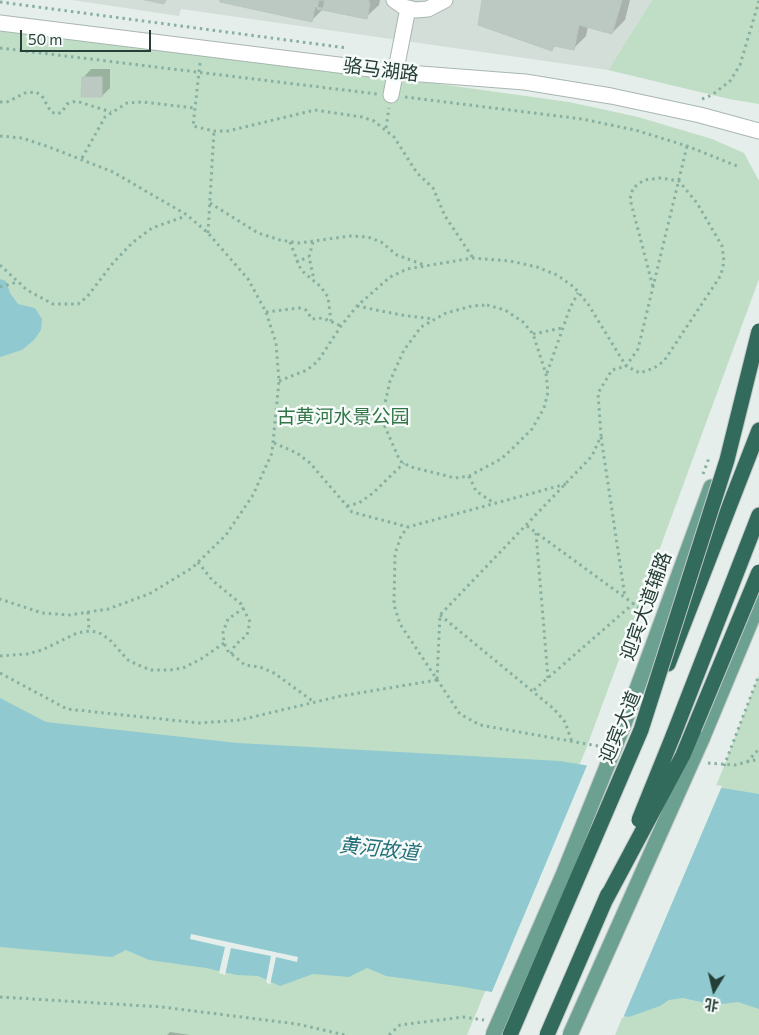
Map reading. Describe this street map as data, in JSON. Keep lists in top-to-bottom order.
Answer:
{
  "streets": {
    "highway": ["迎宾大道"],
    "main road": ["迎宾大道辅路"],
    "street": ["骆马湖路"]
  },
  "water": ["黄河故道"],
  "parks": ["古黄河水景公园"],
  "scale_bar": "50 m",
  "north": "bottom"
}
